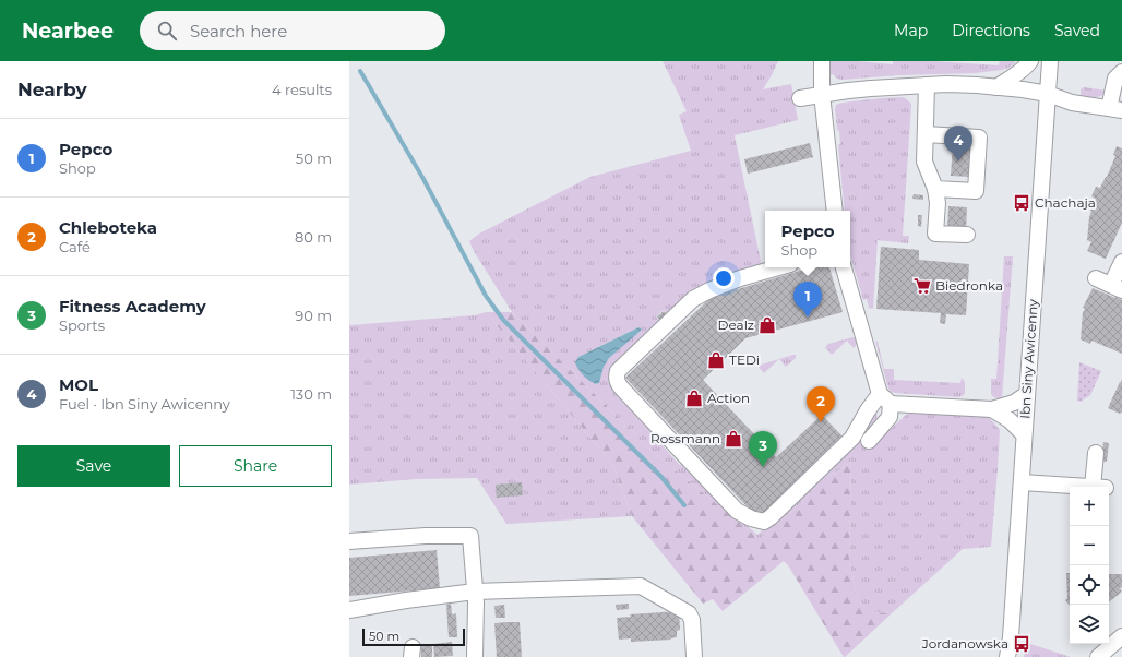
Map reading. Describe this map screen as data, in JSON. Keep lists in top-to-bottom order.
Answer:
{
  "streets": {
    "street": ["Ibn Siny Awicenny"]
  },
  "places": {
    "bus stop": ["Chachaja", "Jordanowska"],
    "supermarket": ["Biedronka"],
    "shop": [
      "Dealz",
      "TEDi",
      "Action",
      "Rossmann"
    ]
  },
  "scale_bar": "50 m",
  "page": {
    "header": "Nearbee",
    "search": "Search here",
    "nav": ["Map", "Directions", "Saved"],
    "heading": ["Nearby", "4 results"],
    "list": [
      {
        "mark": "1",
        "name": "Pepco",
        "note": "Shop",
        "value": "50 m"
      },
      {
        "mark": "2",
        "name": "Chleboteka",
        "note": "Café",
        "value": "80 m"
      },
      {
        "mark": "3",
        "name": "Fitness Academy",
        "note": "Sports",
        "value": "90 m"
      },
      {
        "mark": "4",
        "name": "MOL",
        "note": "Fuel · Ibn Siny Awicenny",
        "value": "130 m"
      }
    ],
    "pins": [
      "4",
      "1",
      "2",
      "3"
    ],
    "popup": ["Pepco", "Shop"],
    "buttons": ["Save", "Share"],
    "map_buttons": ["+", "−"],
    "scale": "50 m"
  }
}
